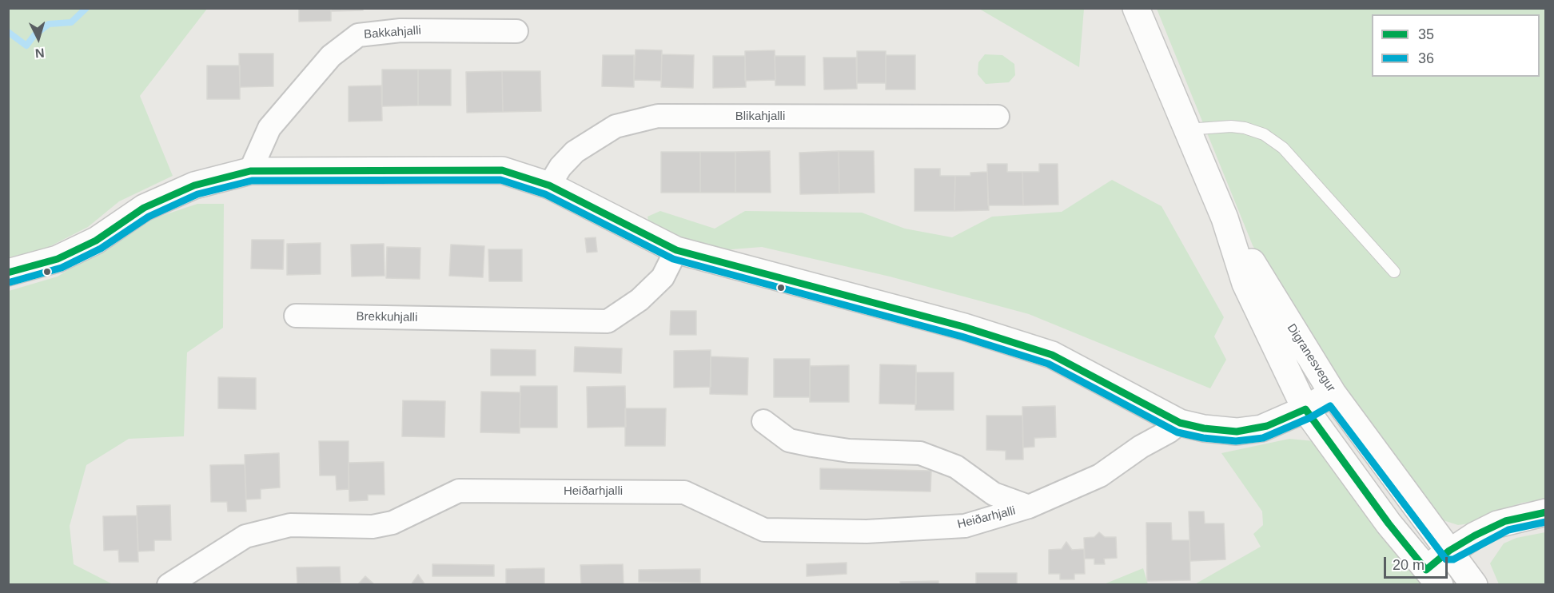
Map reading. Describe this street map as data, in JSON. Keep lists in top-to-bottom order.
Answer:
{
  "streets": {
    "street": [
      "Bakkahjalli",
      "Blikahjalli",
      "Brekkuhjalli",
      "Digranesvegur",
      "Heiðarhjalli"
    ]
  },
  "lines": ["transit line 35", "transit line 36"],
  "legend": ["35", "36"],
  "scale_bar": "20 m",
  "north": "bottom"
}
